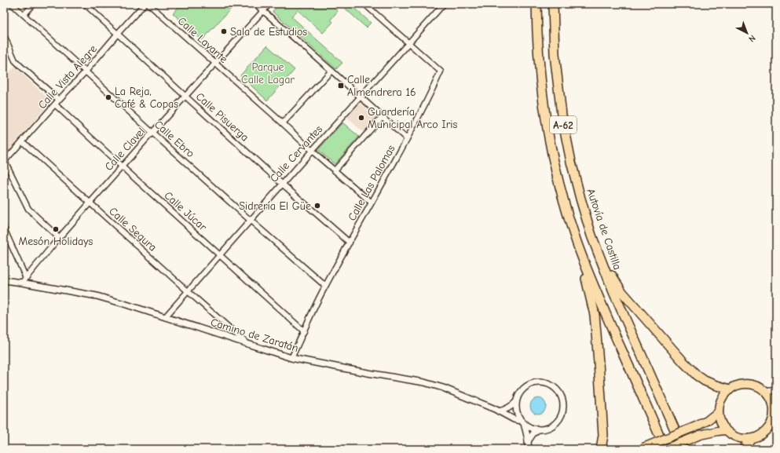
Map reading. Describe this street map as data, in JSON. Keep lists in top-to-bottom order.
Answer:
{
  "streets": {
    "highway": ["A-62", "Autovía de Castilla"],
    "street": [
      "Calle Layante",
      "Calle Vista Alegre",
      "Calle Pisuerga",
      "Calle Ebro",
      "Calle Clavel",
      "Calle Cervantes",
      "Calle Las Palomas",
      "Calle Júcar",
      "Calle Segura",
      "Camino de Zaratán"
    ]
  },
  "crossings": [
    ["Calle Layante", "Calle Clavel"],
    ["Calle Layante", "Calle Cervantes"],
    ["Calle Layante", "Calle Las Palomas"],
    ["Calle Vista Alegre", "Calle Pisuerga"],
    ["Calle Vista Alegre", "Calle Ebro"],
    ["Calle Vista Alegre", "Calle Júcar"],
    ["Calle Vista Alegre", "Calle Segura"],
    ["Calle Pisuerga", "Calle Clavel"],
    ["Calle Pisuerga", "Calle Cervantes"],
    ["Calle Pisuerga", "Calle Las Palomas"],
    ["Calle Ebro", "Calle Clavel"],
    ["Calle Ebro", "Calle Cervantes"],
    ["Calle Ebro", "Calle Las Palomas"],
    ["Calle Clavel", "Calle Júcar"],
    ["Calle Clavel", "Calle Segura"],
    ["Calle Clavel", "Camino de Zaratán"],
    ["Calle Cervantes", "Calle Las Palomas"],
    ["Calle Cervantes", "Calle Júcar"],
    ["Calle Cervantes", "Calle Segura"],
    ["Calle Cervantes", "Camino de Zaratán"],
    ["Calle Las Palomas", "Calle Júcar"],
    ["Calle Las Palomas", "Camino de Zaratán"],
    ["Calle Segura", "Camino de Zaratán"]
  ],
  "parks": ["Parque Calle Lagar"],
  "places": {
    "other": [
      "Sala de Estudios",
      "La Reja, Café & Copas",
      "Guardería Municipal Arco Iris",
      "Sidrería El Güe",
      "Mesón Holidays"
    ],
    "transit": ["Calle Almendrera 16"]
  },
  "north": "bottom right"
}
